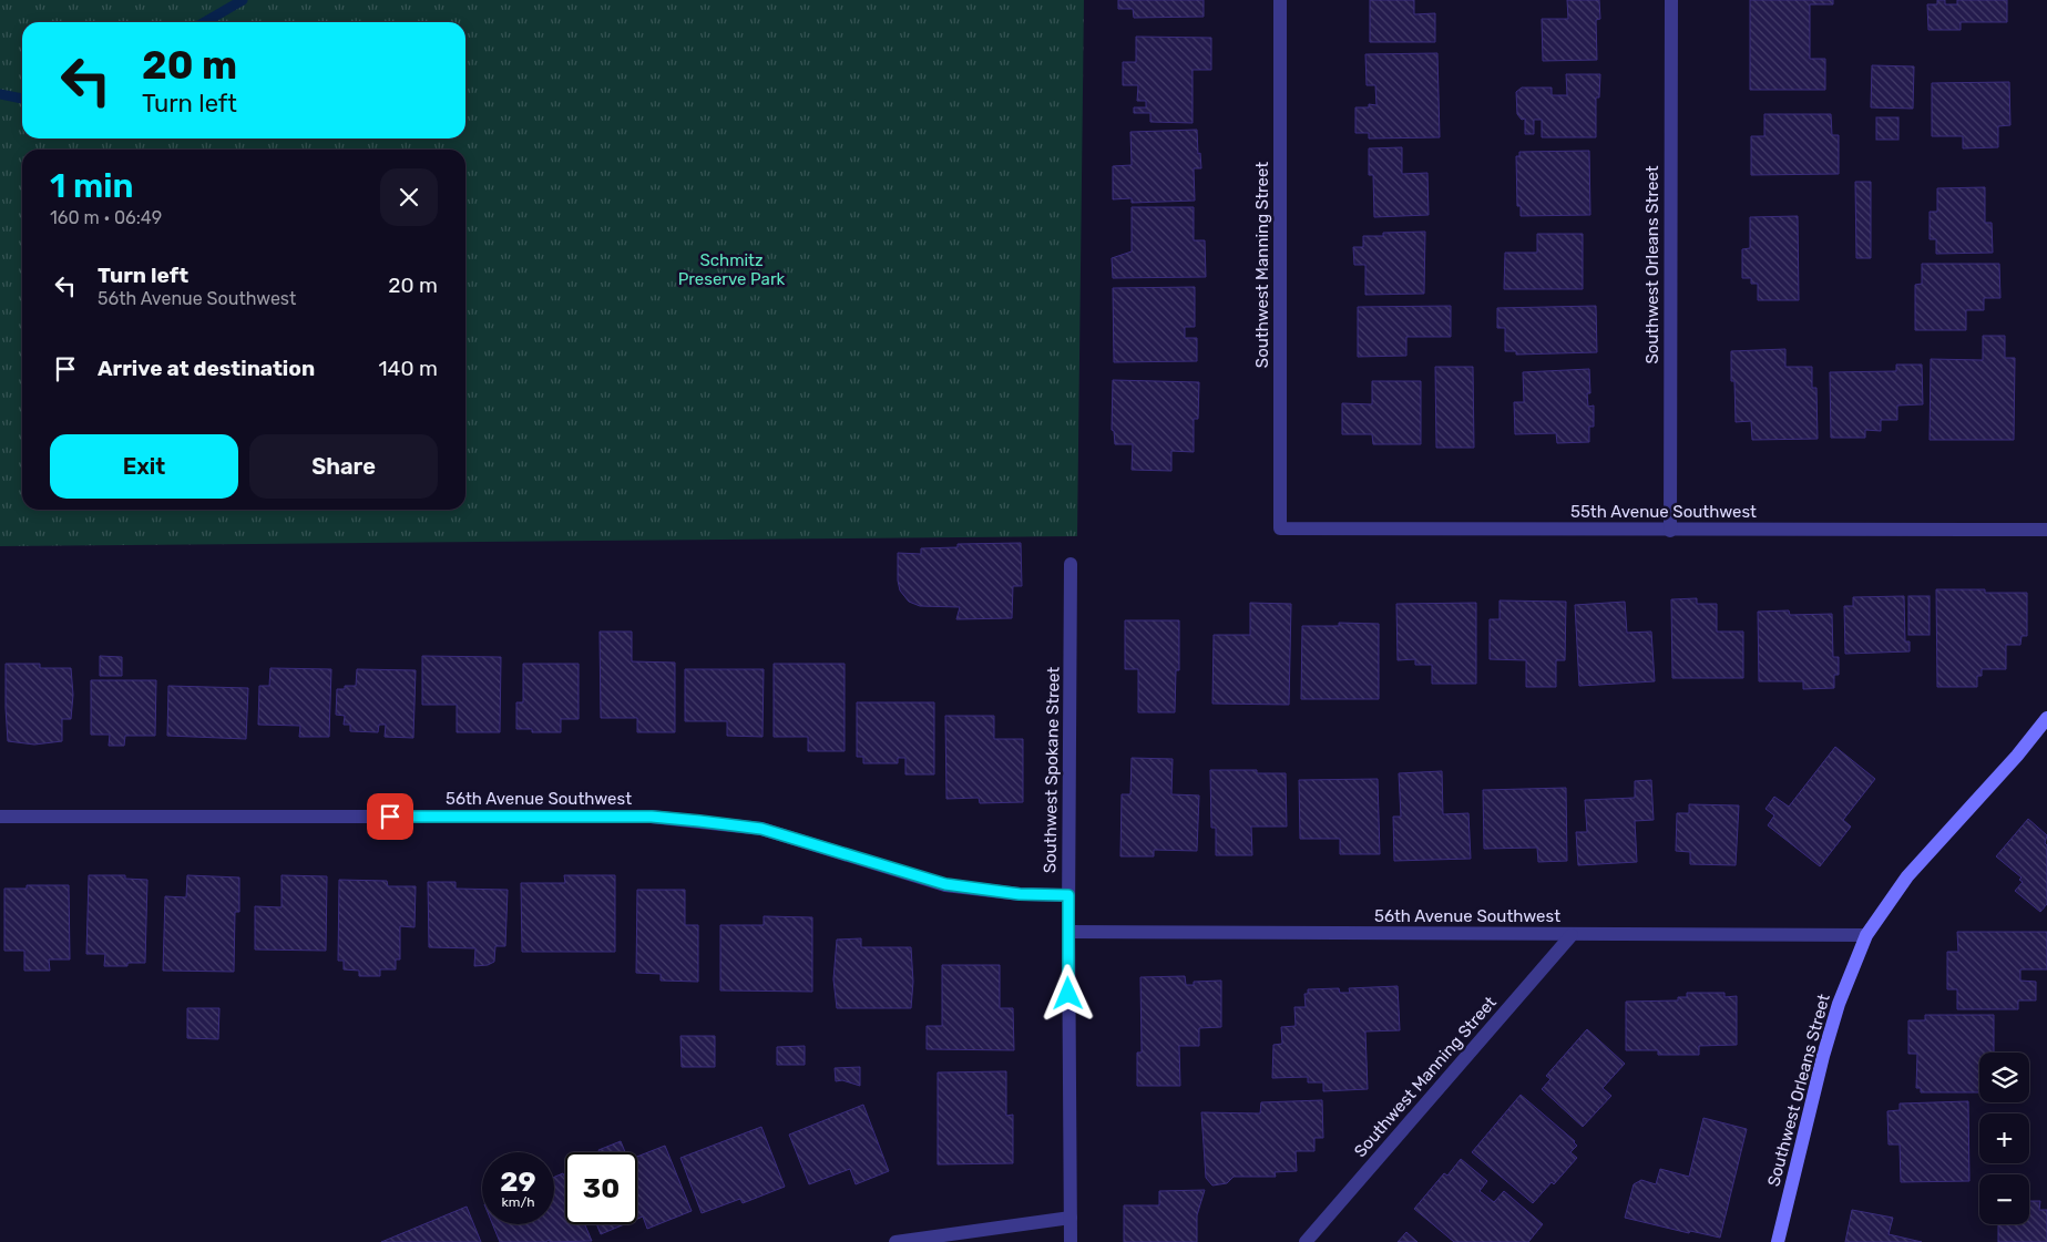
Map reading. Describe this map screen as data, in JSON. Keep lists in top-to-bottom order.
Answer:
{
  "streets": {
    "street": [
      "Southwest Manning Street",
      "Southwest Orleans Street",
      "55th Avenue Southwest",
      "Southwest Spokane Street",
      "56th Avenue Southwest"
    ]
  },
  "crossings": [
    ["Southwest Manning Street", "55th Avenue Southwest"],
    ["Southwest Manning Street", "56th Avenue Southwest"],
    ["Southwest Orleans Street", "55th Avenue Southwest"],
    ["Southwest Orleans Street", "56th Avenue Southwest"],
    ["Southwest Spokane Street", "56th Avenue Southwest"]
  ],
  "parks": ["Schmitz Preserve Park"],
  "page": {
    "turn": ["20 m", "Turn left"],
    "heading": ["1 min", "160 m · 06:49"],
    "list": [
      {
        "name": "Turn left",
        "note": "56th Avenue Southwest",
        "value": "20 m"
      },
      {
        "name": "Arrive at destination",
        "value": "140 m"
      }
    ],
    "buttons": ["Exit", "Share"],
    "map_buttons": ["+", "−"],
    "speed": "29 km/h",
    "limit": "30"
  }
}
